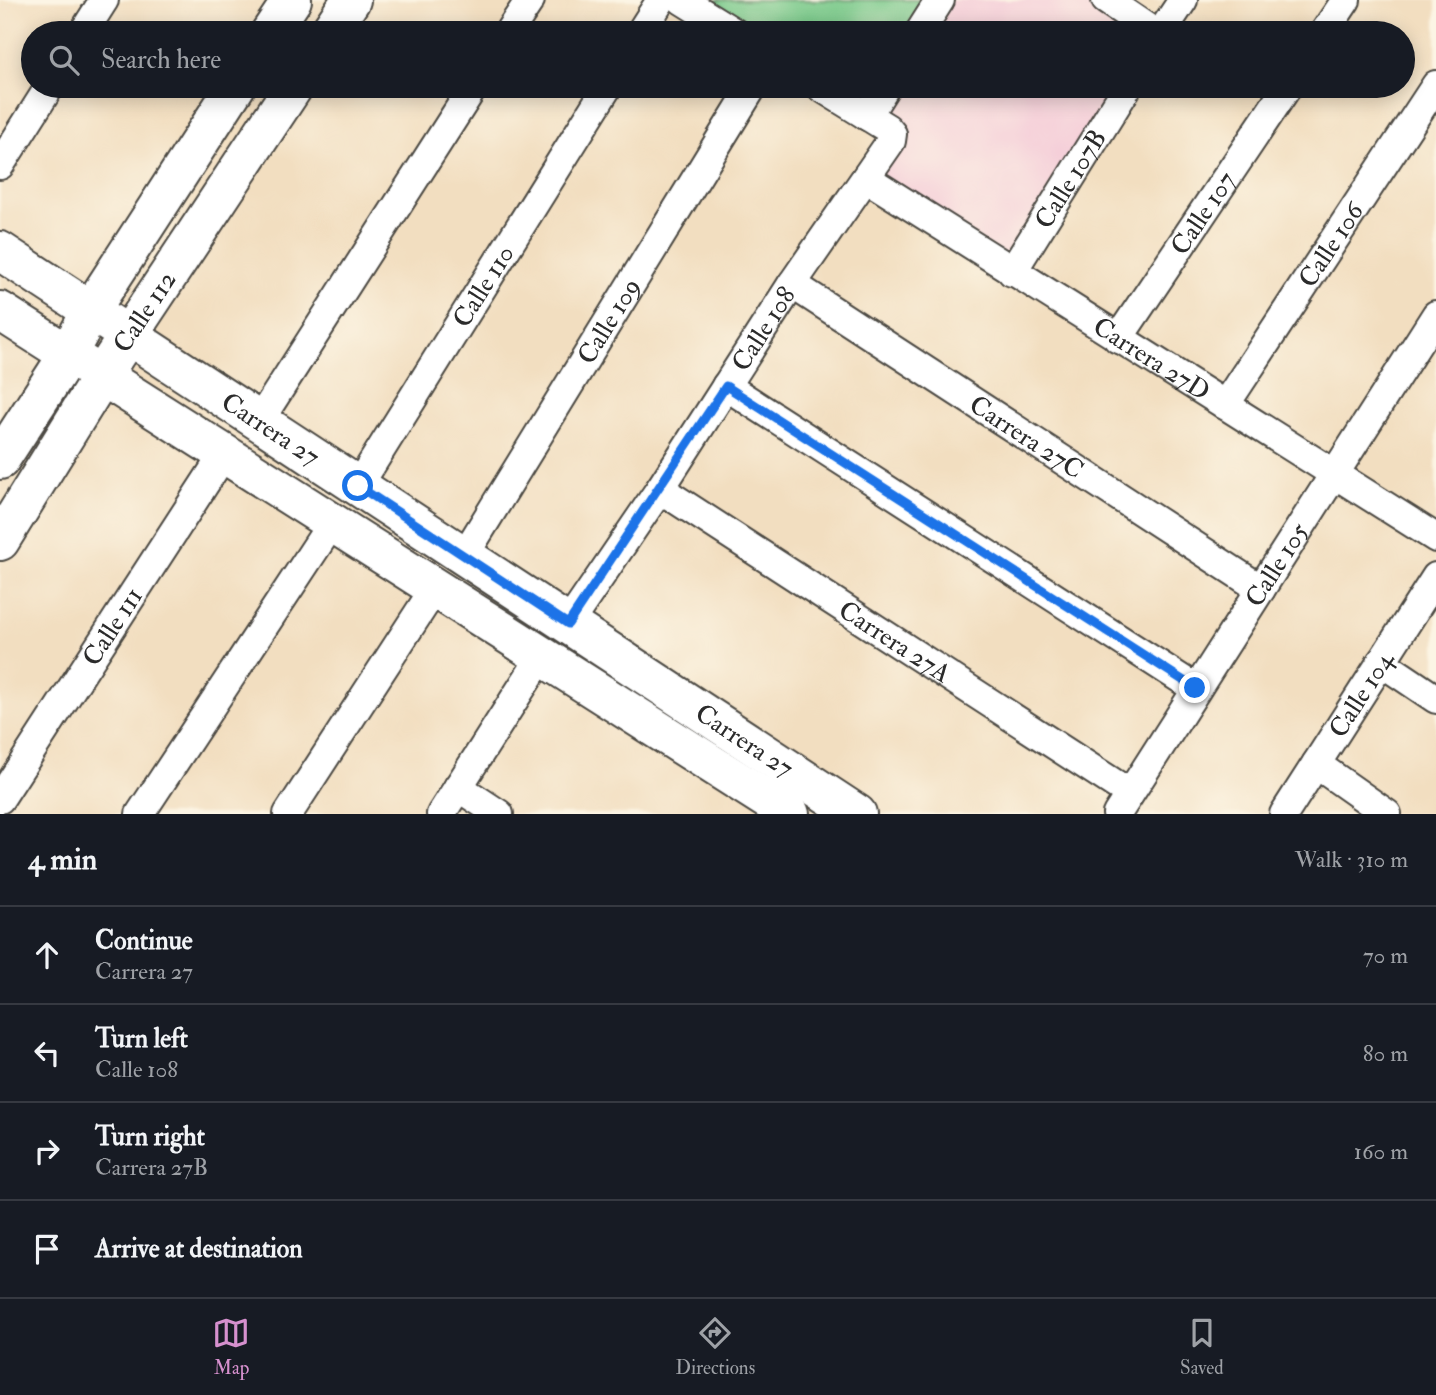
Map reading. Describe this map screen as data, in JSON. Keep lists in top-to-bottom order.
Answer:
{
  "streets": {
    "main road": ["Calle 112", "Carrera 27"],
    "street": [
      "Calle 107B",
      "Calle 107",
      "Calle 106",
      "Calle 110",
      "Calle 109",
      "Calle 108",
      "Carrera 27D",
      "Carrera 27C",
      "Calle 105",
      "Calle 111",
      "Carrera 27A",
      "Calle 104"
    ]
  },
  "crossings": [
    ["Calle 107B", "Carrera 27D"],
    ["Calle 107", "Carrera 27D"],
    ["Calle 106", "Carrera 27D"],
    ["Calle 110", "Carrera 27"],
    ["Calle 112", "Carrera 27"],
    ["Calle 109", "Carrera 27"],
    ["Calle 108", "Carrera 27D"],
    ["Calle 108", "Carrera 27"],
    ["Calle 108", "Carrera 27C"],
    ["Calle 108", "Carrera 27A"],
    ["Carrera 27D", "Calle 105"],
    ["Carrera 27", "Calle 111"],
    ["Carrera 27C", "Calle 105"],
    ["Calle 105", "Carrera 27A"]
  ],
  "page": {
    "search": "Search here",
    "heading": ["4 min", "Walk · 310 m"],
    "list": [
      ["Continue", "Carrera 27", "70 m"],
      ["Turn left", "Calle 108", "80 m"],
      ["Turn right", "Carrera 27B", "160 m"],
      "Arrive at destination"
    ],
    "nav": ["Map", "Directions", "Saved"]
  }
}
